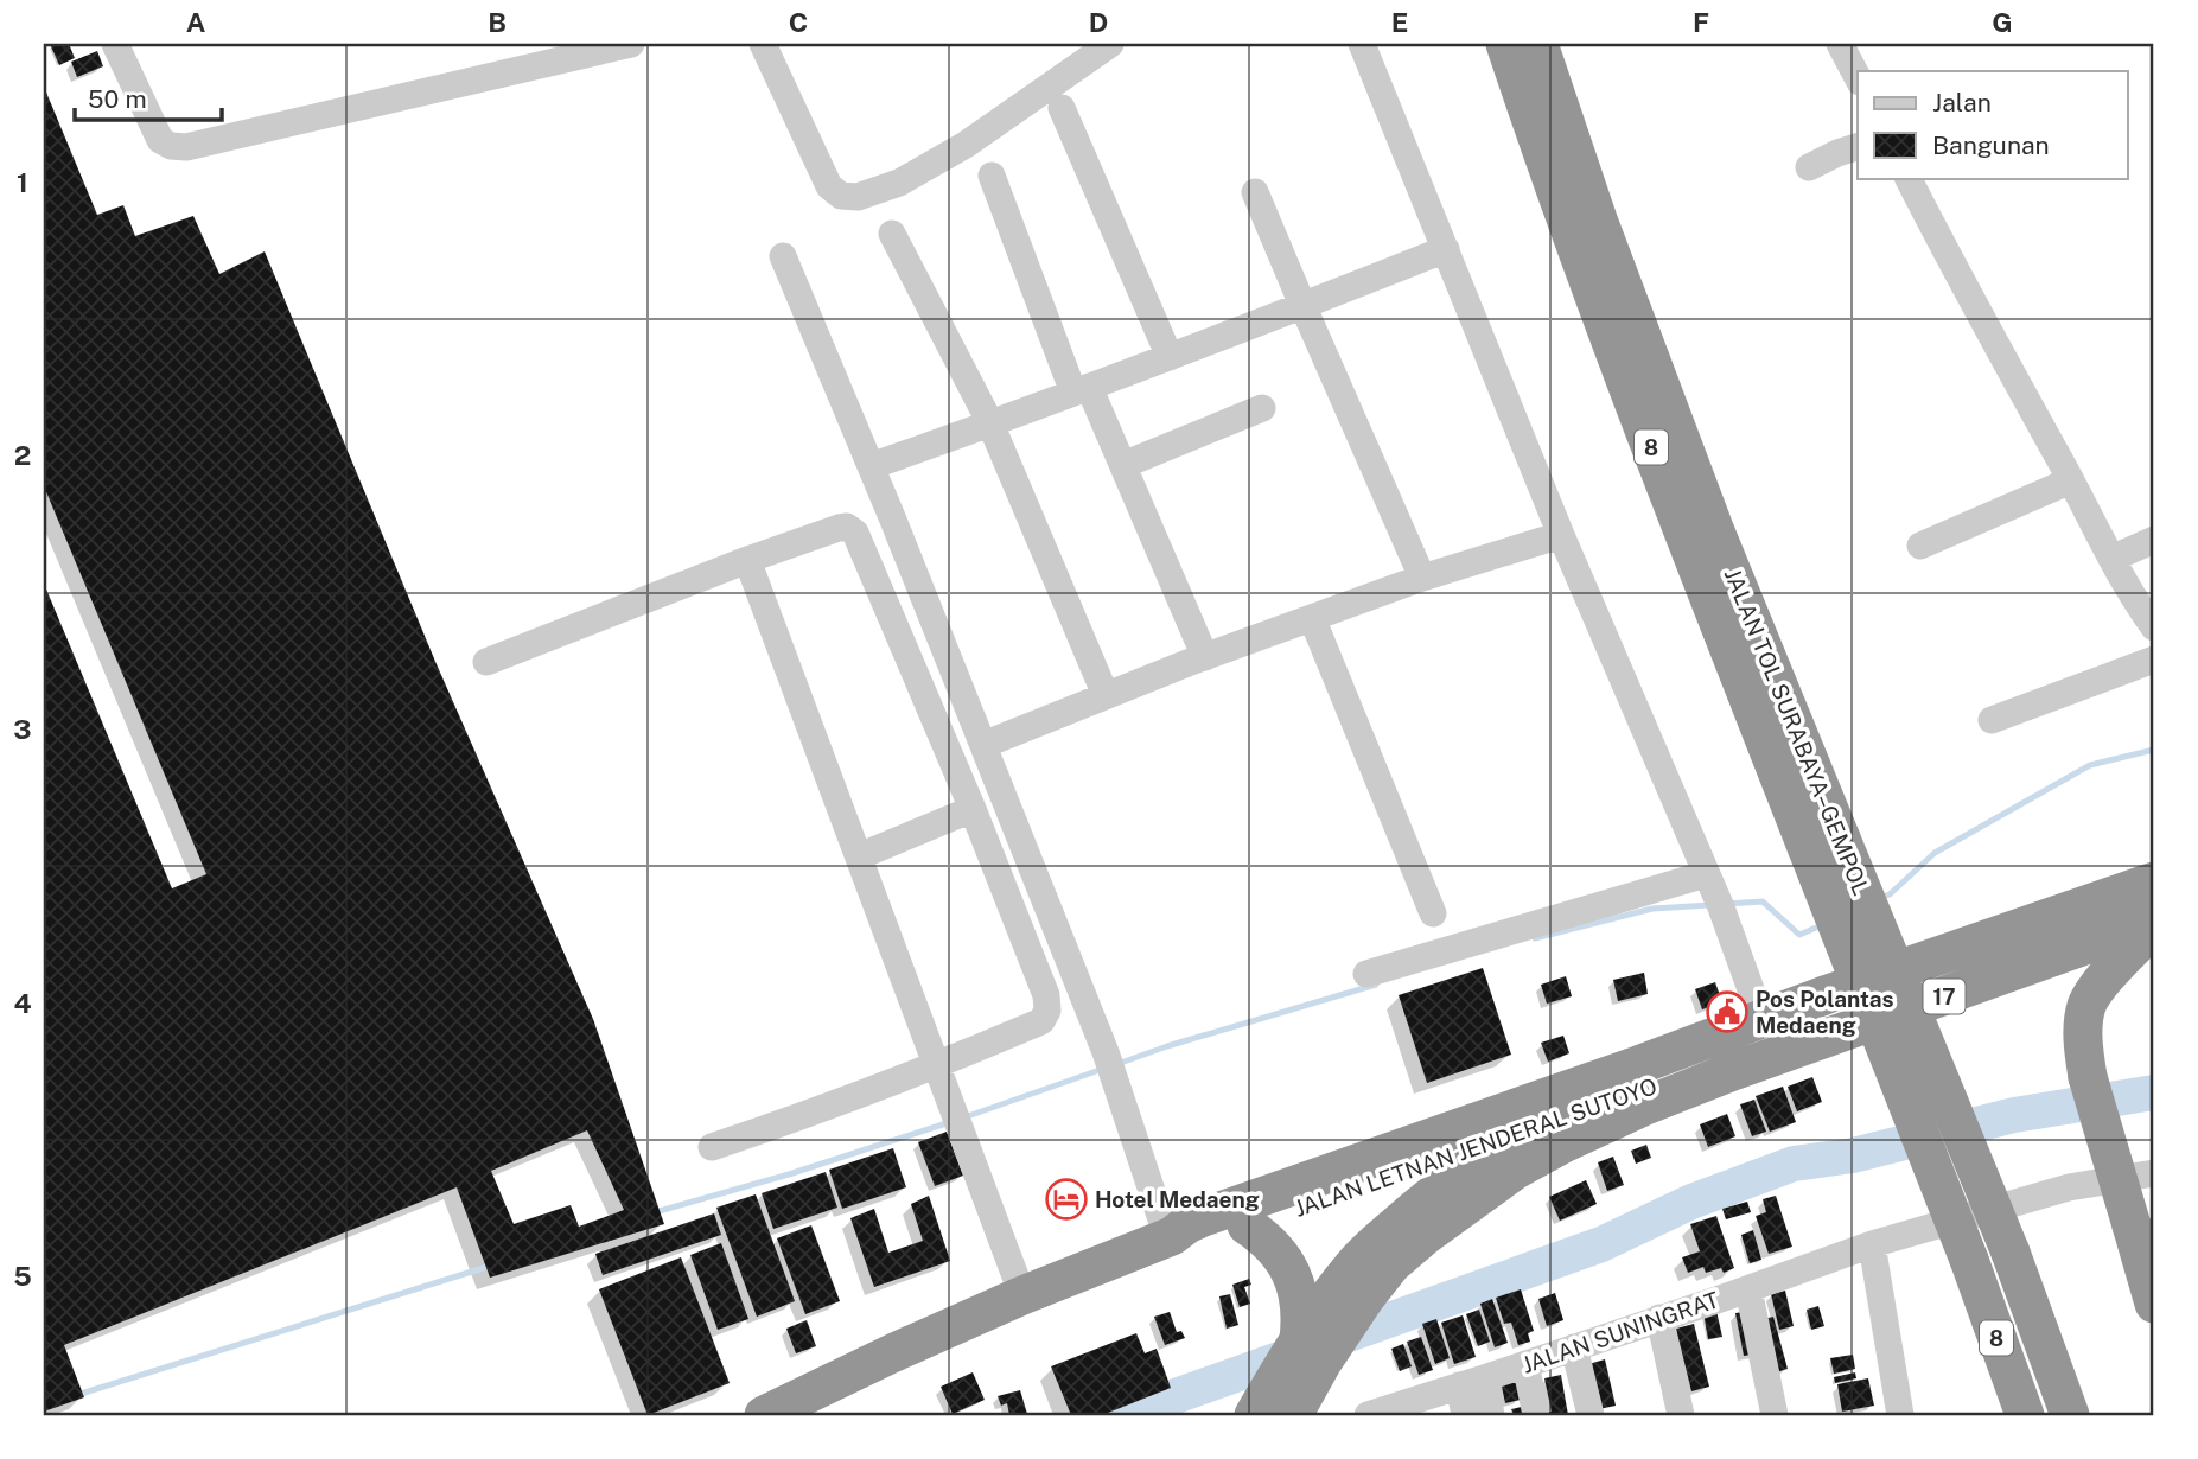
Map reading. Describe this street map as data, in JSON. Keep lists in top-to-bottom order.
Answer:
{
  "streets": {
    "highway": [
      "8",
      "JALAN TOL SURABAYA–GEMPOL",
      "17",
      "JALAN LETNAN JENDERAL SUTOYO"
    ],
    "street": ["JALAN SUNINGRAT"]
  },
  "crossings": [
    ["17", "JALAN LETNAN JENDERAL SUTOYO"]
  ],
  "places": {
    "public building": ["Pos Polantas Medaeng"],
    "hotel": ["Hotel Medaeng"]
  },
  "legend": ["Jalan", "Bangunan"],
  "scale_bar": "50 m",
  "grid": {
    "columns": [
      "A",
      "B",
      "C",
      "D",
      "E",
      "F",
      "G"
    ],
    "rows": [
      "1",
      "2",
      "3",
      "4",
      "5"
    ]
  }
}
